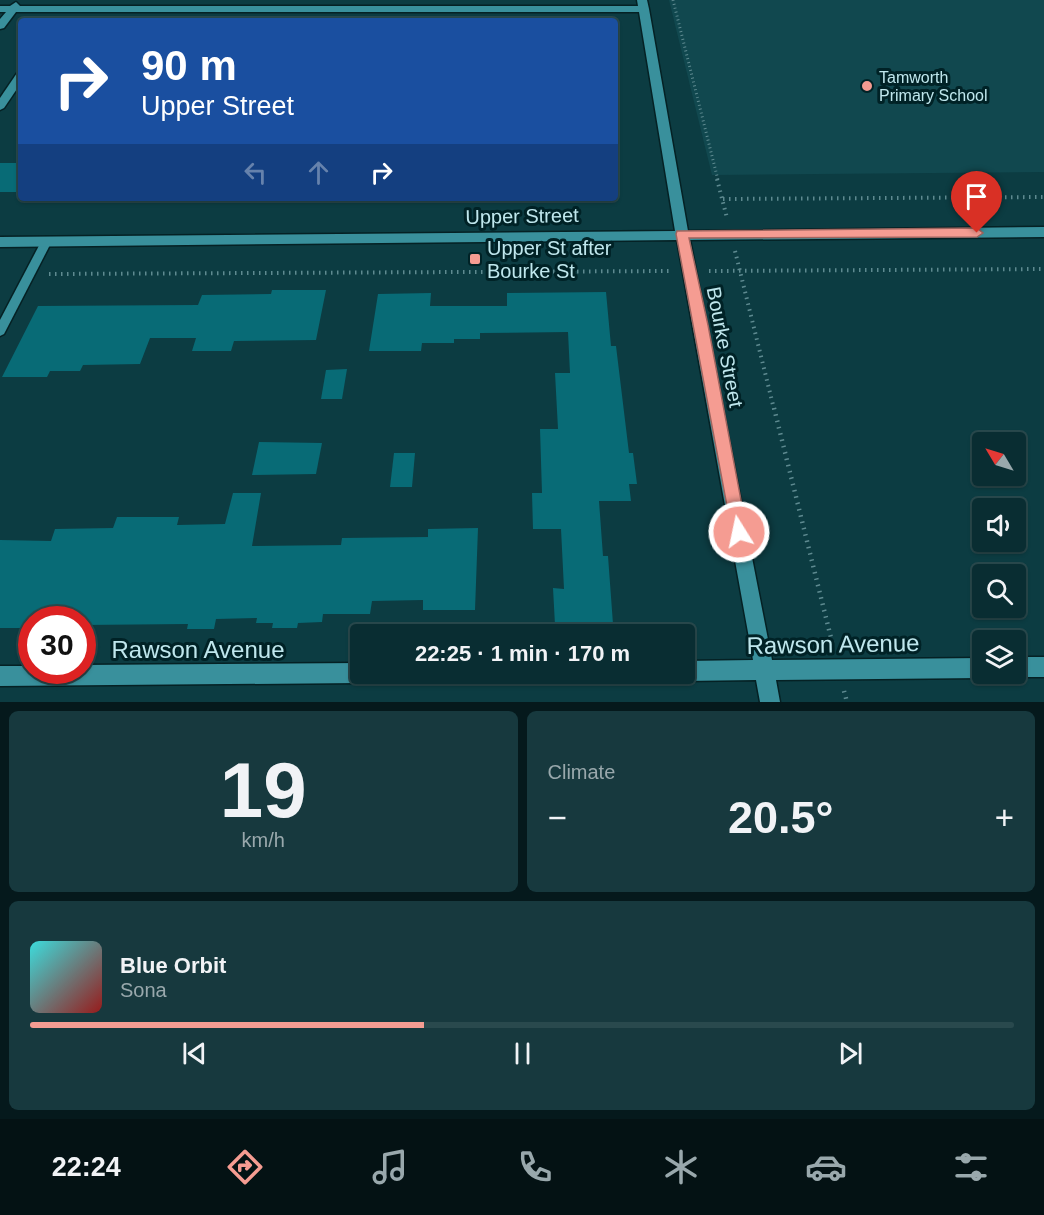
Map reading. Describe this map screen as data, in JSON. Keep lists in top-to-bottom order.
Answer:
{
  "streets": {
    "street": ["Upper Street", "Bourke Street", "Rawson Avenue"]
  },
  "crossings": [
    ["Upper Street", "Bourke Street"],
    ["Bourke Street", "Rawson Avenue"]
  ],
  "places": {
    "other": ["Tamworth Primary School"],
    "transit": ["Upper St after Bourke St"]
  },
  "north": "top left",
  "page": {
    "turn": ["90 m", "Upper Street"],
    "limit": "30",
    "trip": "22:25 · 1 min · 170 m",
    "tile": [
      ["19", "km/h"],
      "Climate"
    ],
    "heat": ["−", "20.5°", "+"],
    "song": ["Blue Orbit", "Sona"],
    "tabs": "22:24"
  }
}
